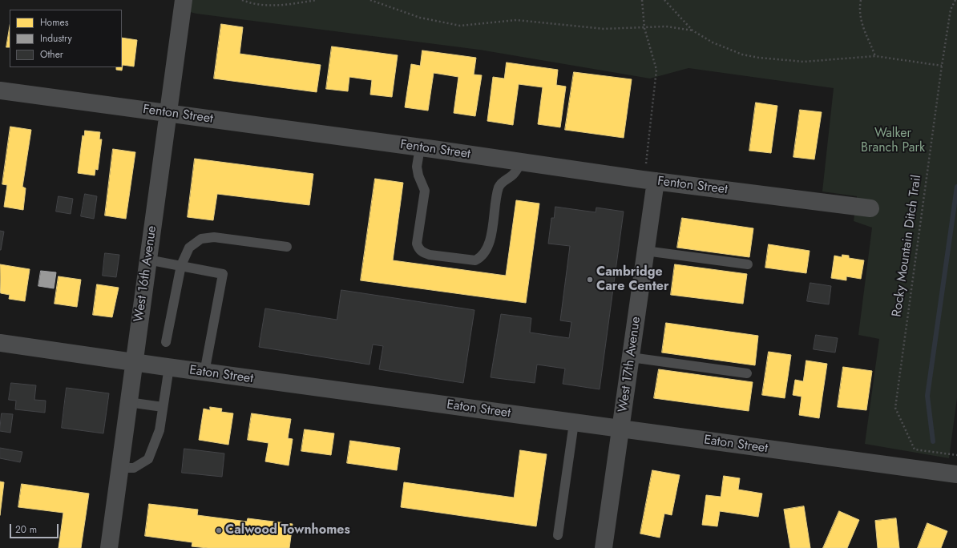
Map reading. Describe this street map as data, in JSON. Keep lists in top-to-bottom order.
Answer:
{
  "streets": {
    "street": [
      "Fenton Street",
      "West 16th Avenue",
      "West 17th Avenue",
      "Eaton Street"
    ],
    "path": ["Rocky Mountain Ditch Trail"]
  },
  "crossings": [
    ["Fenton Street", "West 16th Avenue"],
    ["Fenton Street", "West 17th Avenue"],
    ["West 16th Avenue", "Eaton Street"],
    ["West 17th Avenue", "Eaton Street"]
  ],
  "parks": ["Walker Branch Park"],
  "places": ["Cambridge Care Center", "Calwood Townhomes"],
  "legend": ["Homes", "Industry", "Other"],
  "scale_bar": "20 m"
}
